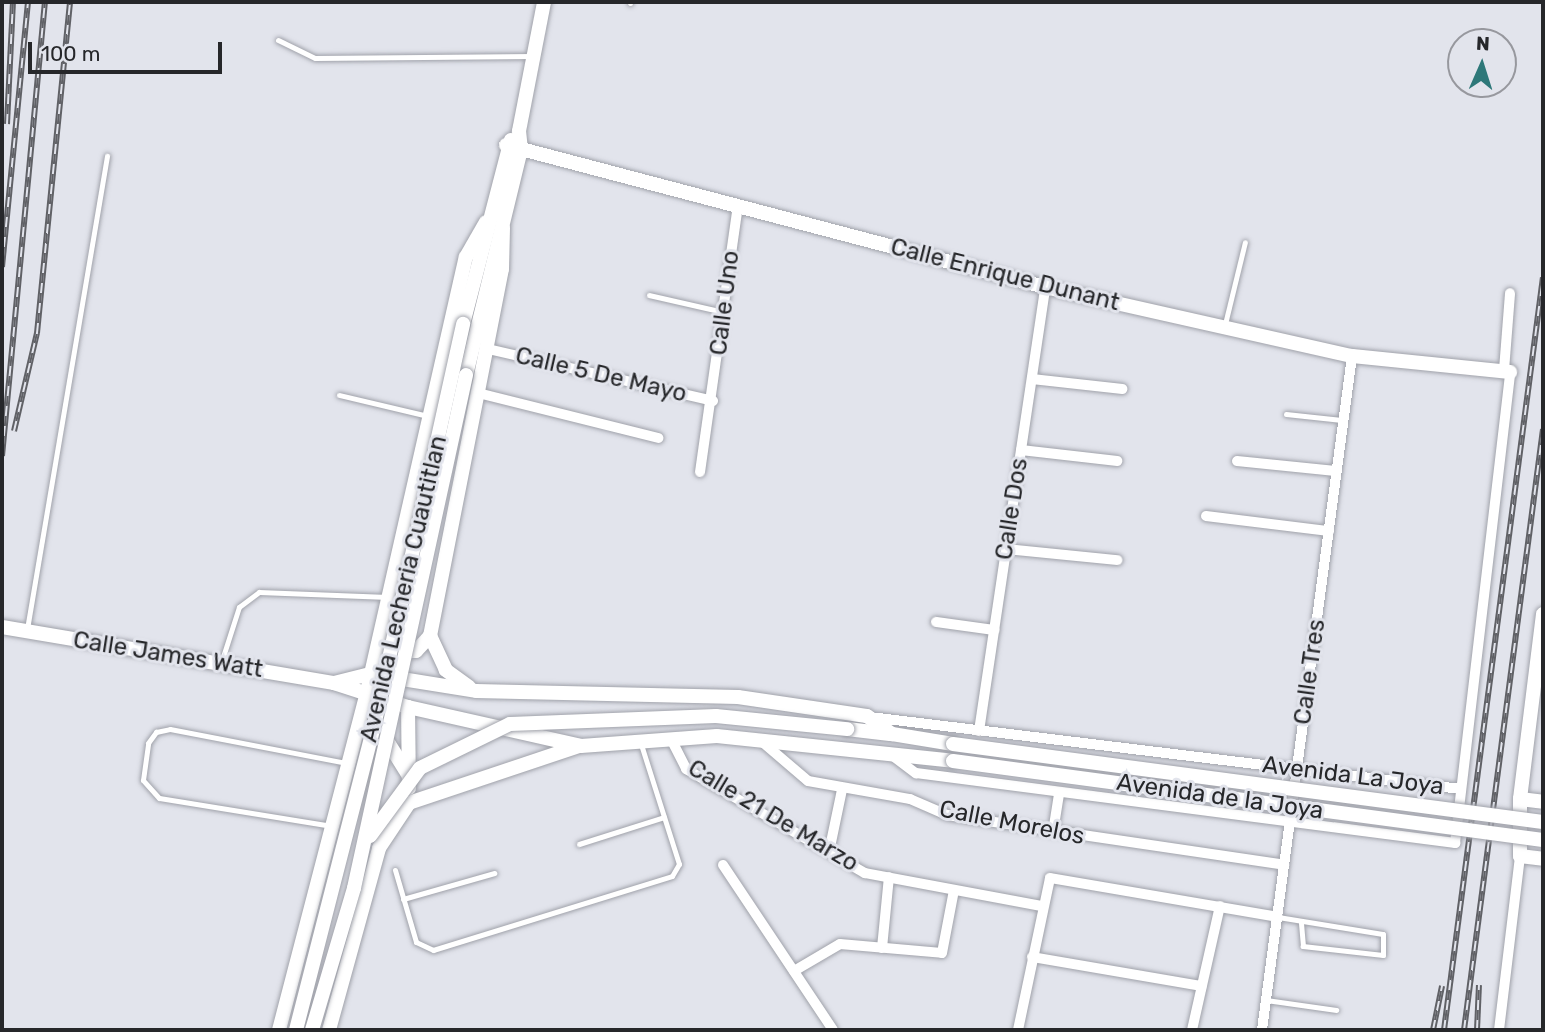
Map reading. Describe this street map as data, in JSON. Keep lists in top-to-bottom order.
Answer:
{
  "streets": {
    "main road": [
      "Calle Enrique Dunant",
      "Avenida Lecheria Cuautitlan",
      "Calle James Watt",
      "Avenida de la Joya"
    ],
    "street": [
      "Calle Uno",
      "Calle 5 De Mayo",
      "Calle Dos",
      "Calle Tres",
      "Avenida La Joya",
      "Calle 21 De Marzo",
      "Calle Morelos"
    ]
  },
  "crossings": [
    ["Calle Enrique Dunant", "Calle Uno"],
    ["Calle Enrique Dunant", "Calle Dos"],
    ["Calle Enrique Dunant", "Avenida Lecheria Cuautitlan"],
    ["Calle Enrique Dunant", "Calle Tres"],
    ["Calle Uno", "Calle 5 De Mayo"],
    ["Calle Dos", "Avenida La Joya"],
    ["Avenida Lecheria Cuautitlan", "Avenida de la Joya"],
    ["Calle Tres", "Avenida La Joya"],
    ["Calle Tres", "Calle Morelos"],
    ["Avenida La Joya", "Avenida de la Joya"]
  ],
  "scale_bar": "100 m",
  "north": "top"
}
